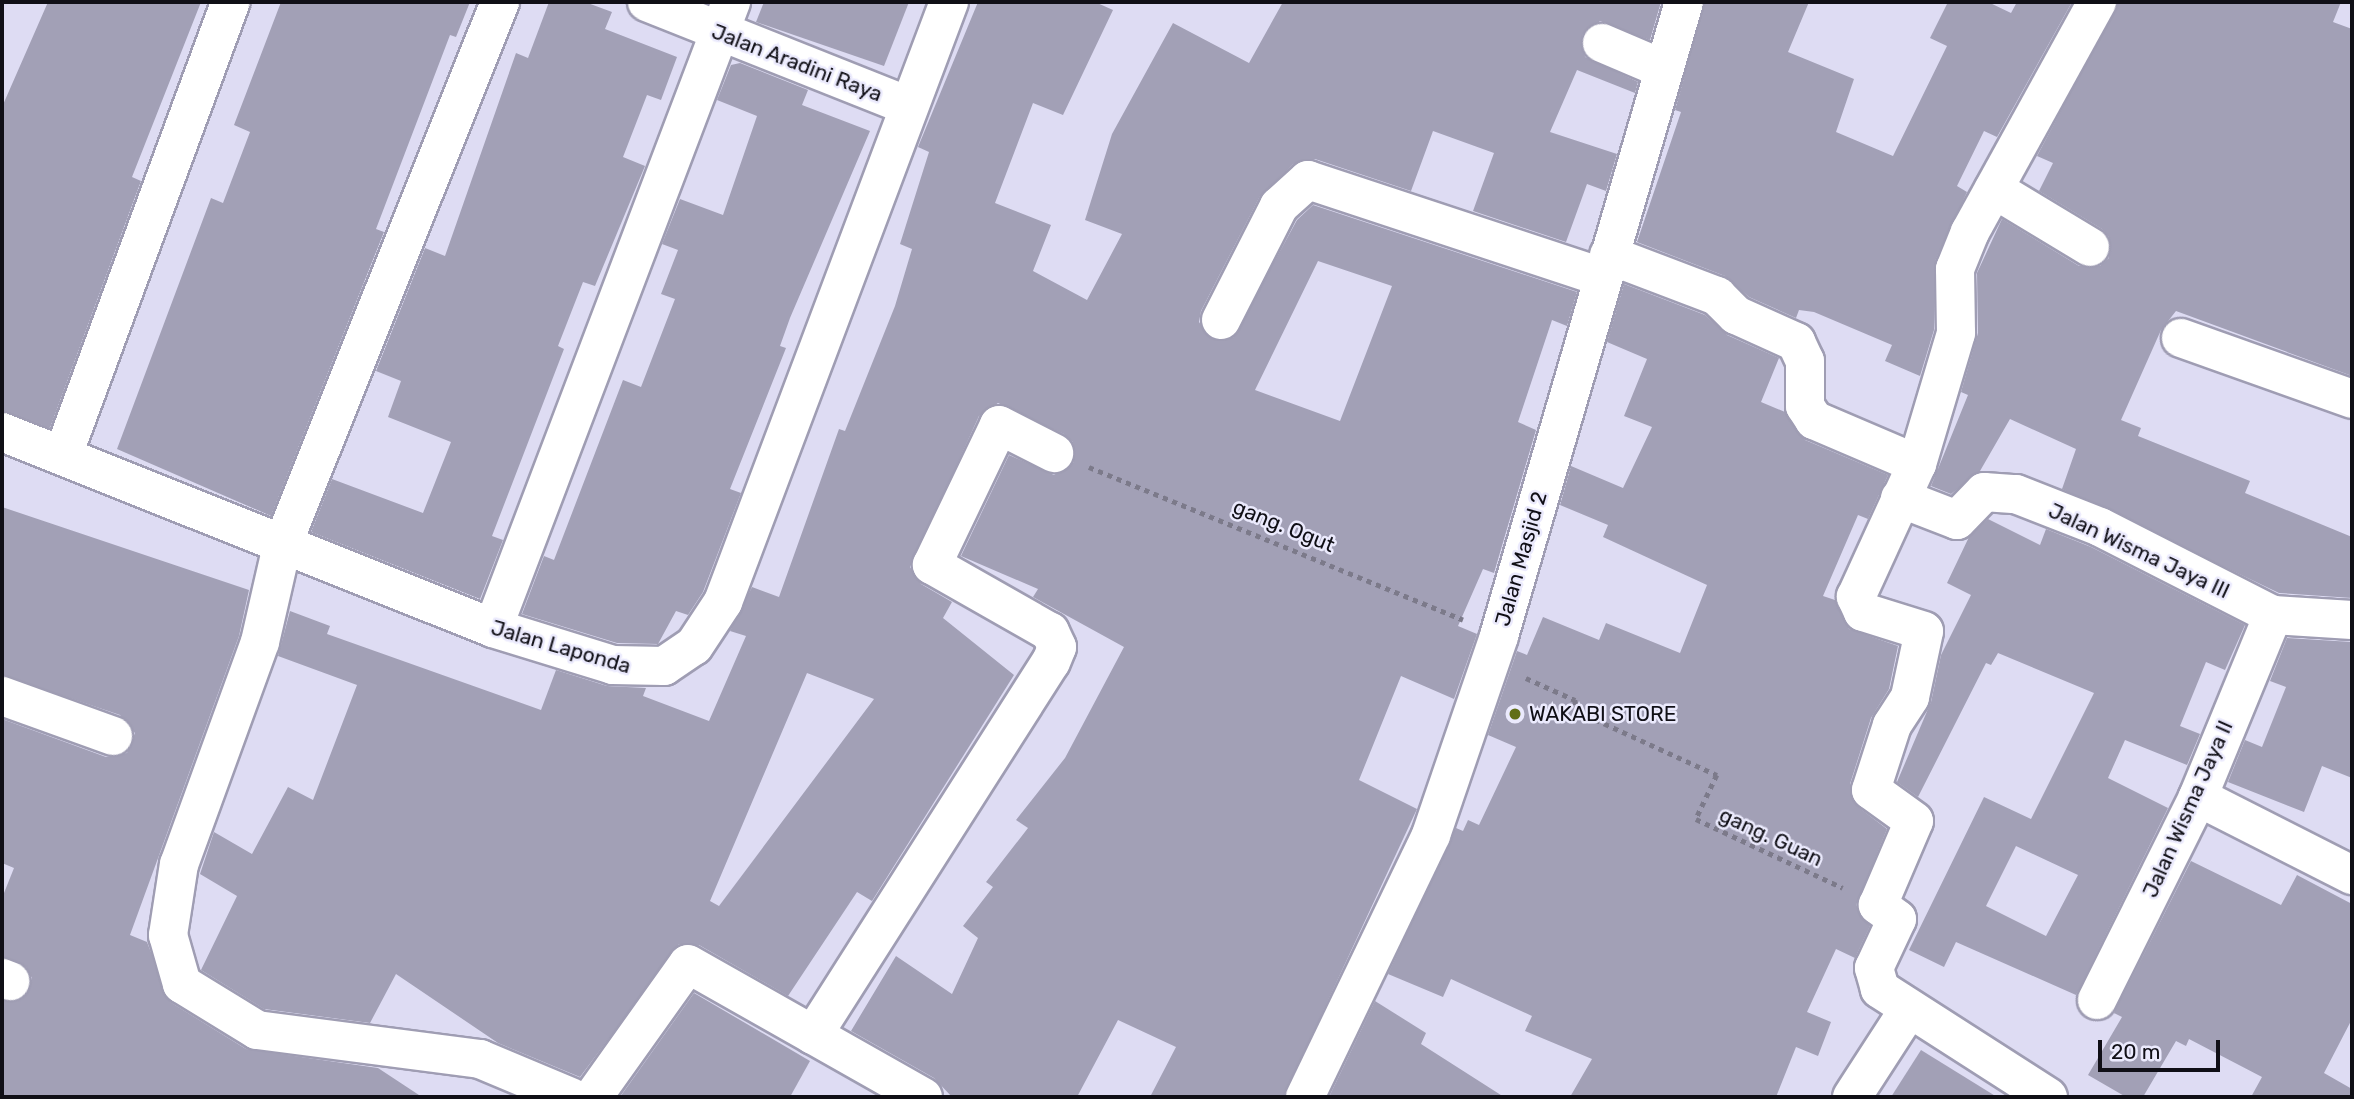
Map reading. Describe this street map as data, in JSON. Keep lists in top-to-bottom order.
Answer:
{
  "streets": {
    "street": [
      "Jalan Aradini Raya",
      "Jalan Wisma Jaya III",
      "Jalan Masjid 2",
      "Jalan Laponda",
      "Jalan Wisma Jaya II"
    ],
    "path": ["gang. Ogut", "gang. Guan"]
  },
  "crossings": [
    ["Jalan Aradini Raya", "Jalan Laponda"],
    ["gang. Ogut", "Jalan Masjid 2"],
    ["gang. Ogut", "gang. Guan"],
    ["Jalan Wisma Jaya III", "Jalan Wisma Jaya II"],
    ["Jalan Masjid 2", "gang. Guan"]
  ],
  "places": ["WAKABI STORE"],
  "scale_bar": "20 m"
}
